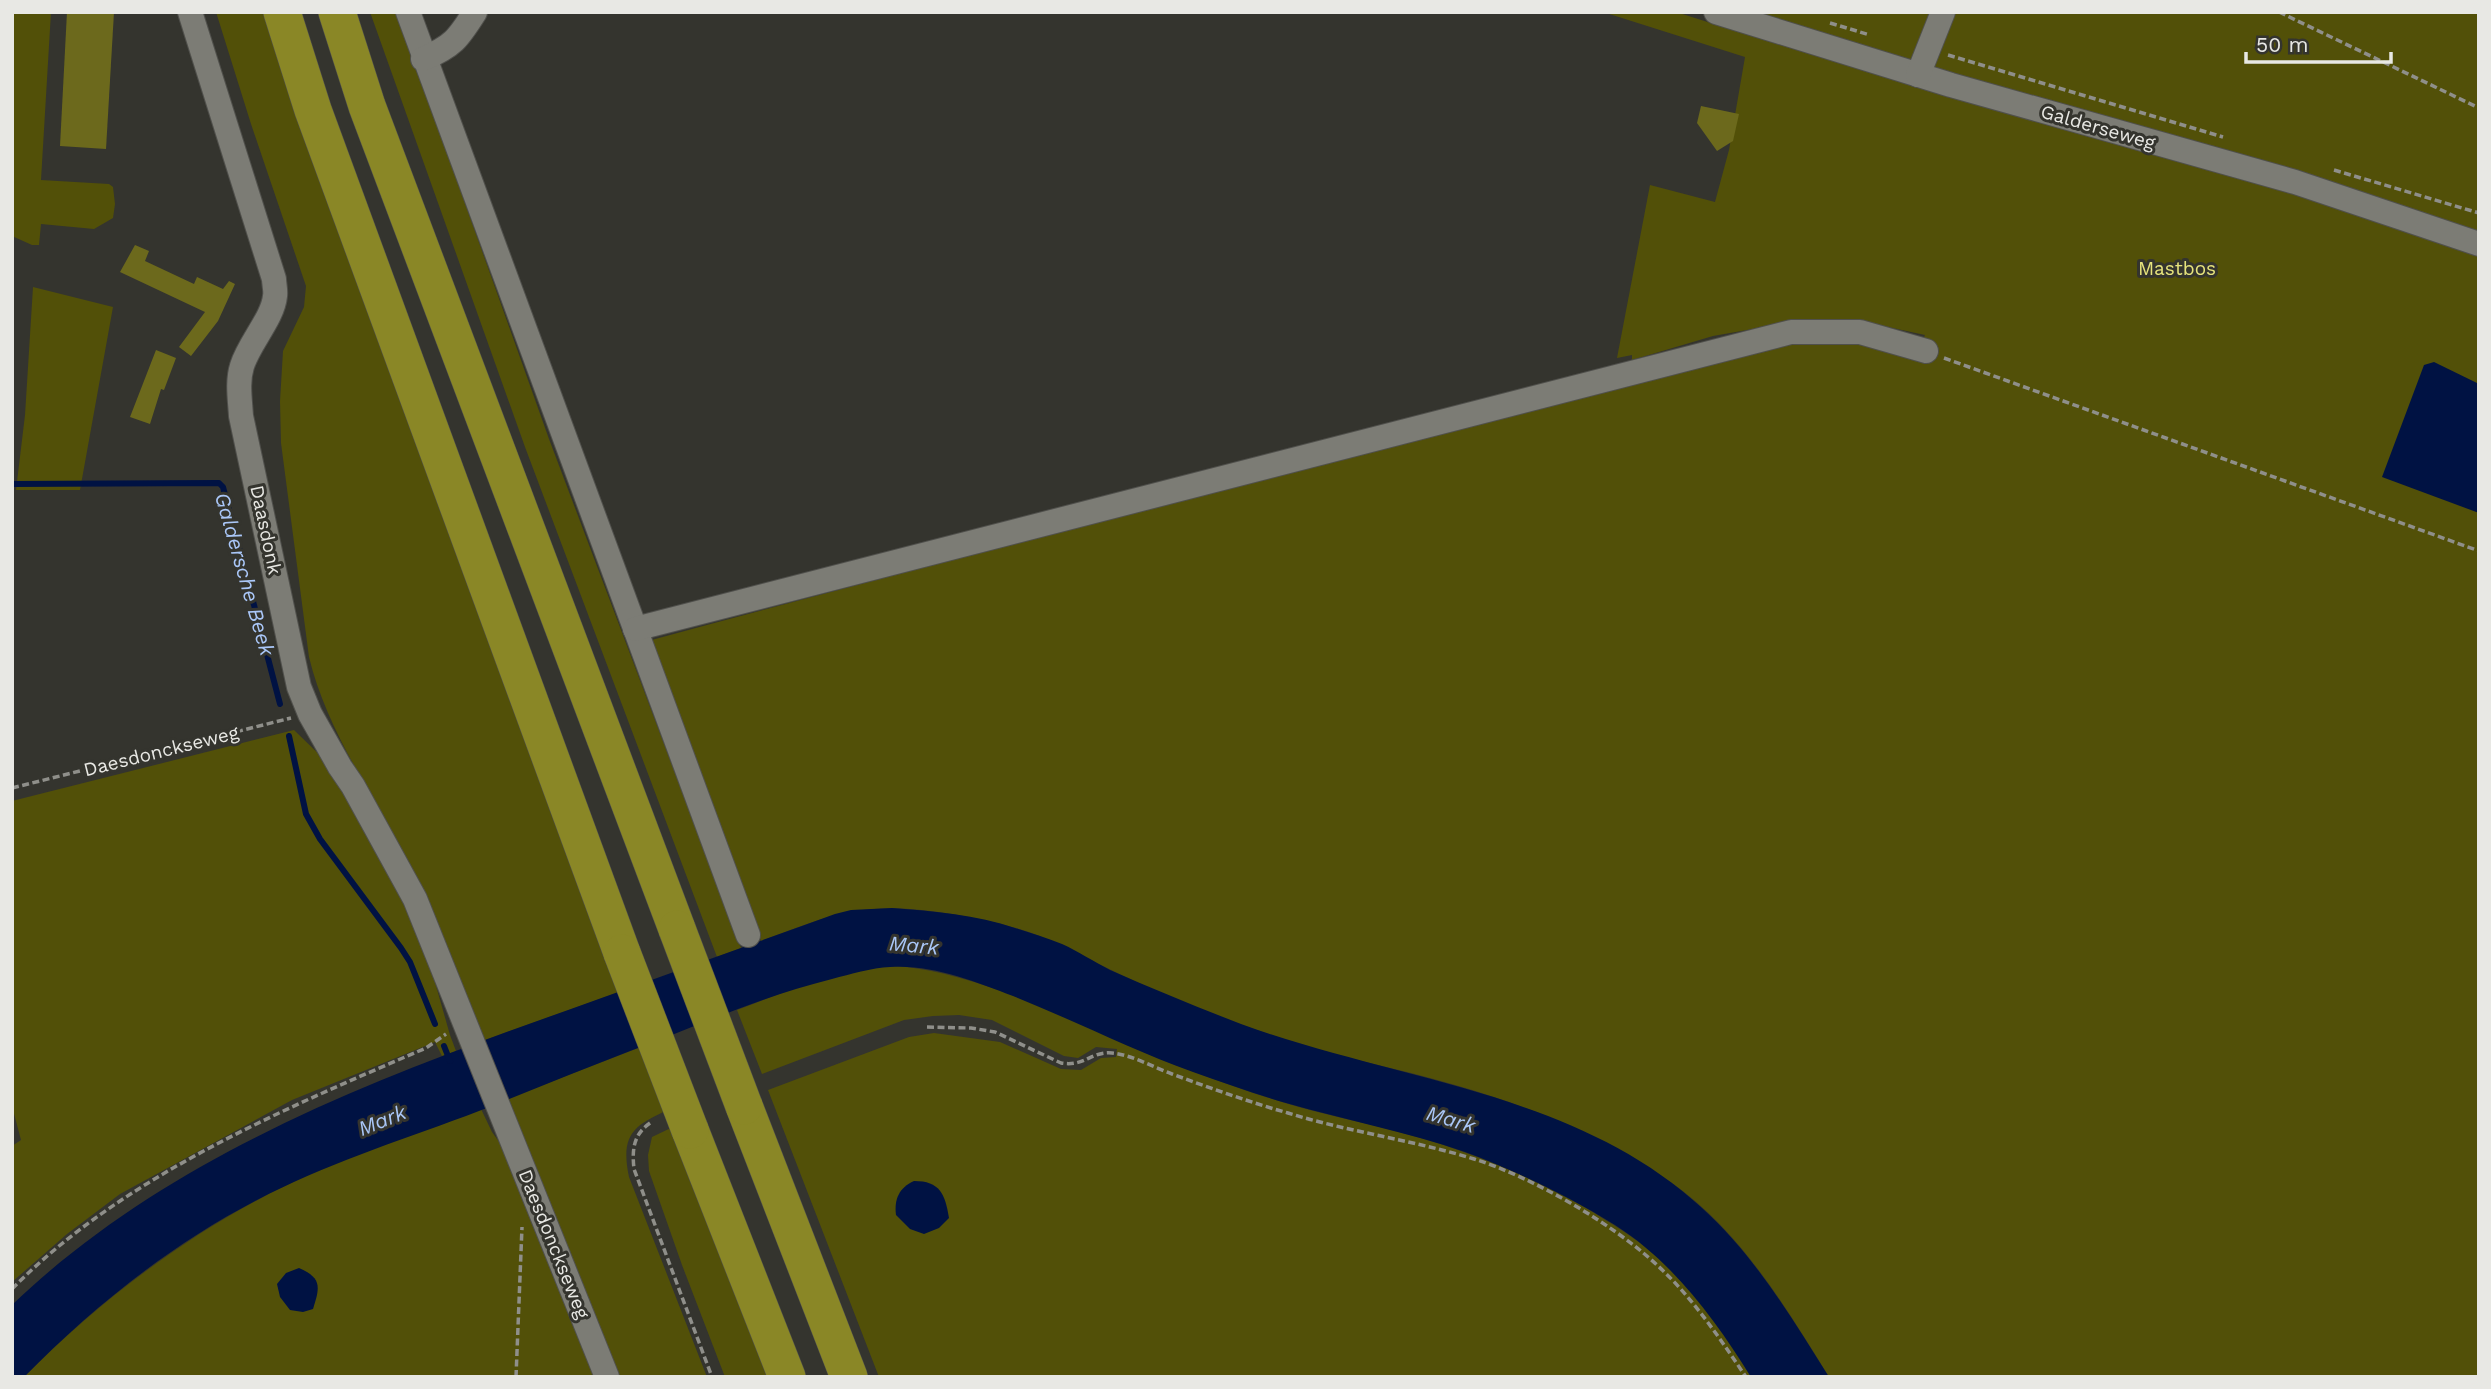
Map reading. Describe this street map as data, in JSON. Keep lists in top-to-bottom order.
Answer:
{
  "streets": {
    "street": ["Galderseweg", "Daasdonk", "Daesdonckseweg"]
  },
  "crossings": [
    ["Daasdonk", "Daesdonckseweg"]
  ],
  "water": ["Galdersche Beek", "Mark"],
  "parks": ["Mastbos"],
  "scale_bar": "50 m"
}
